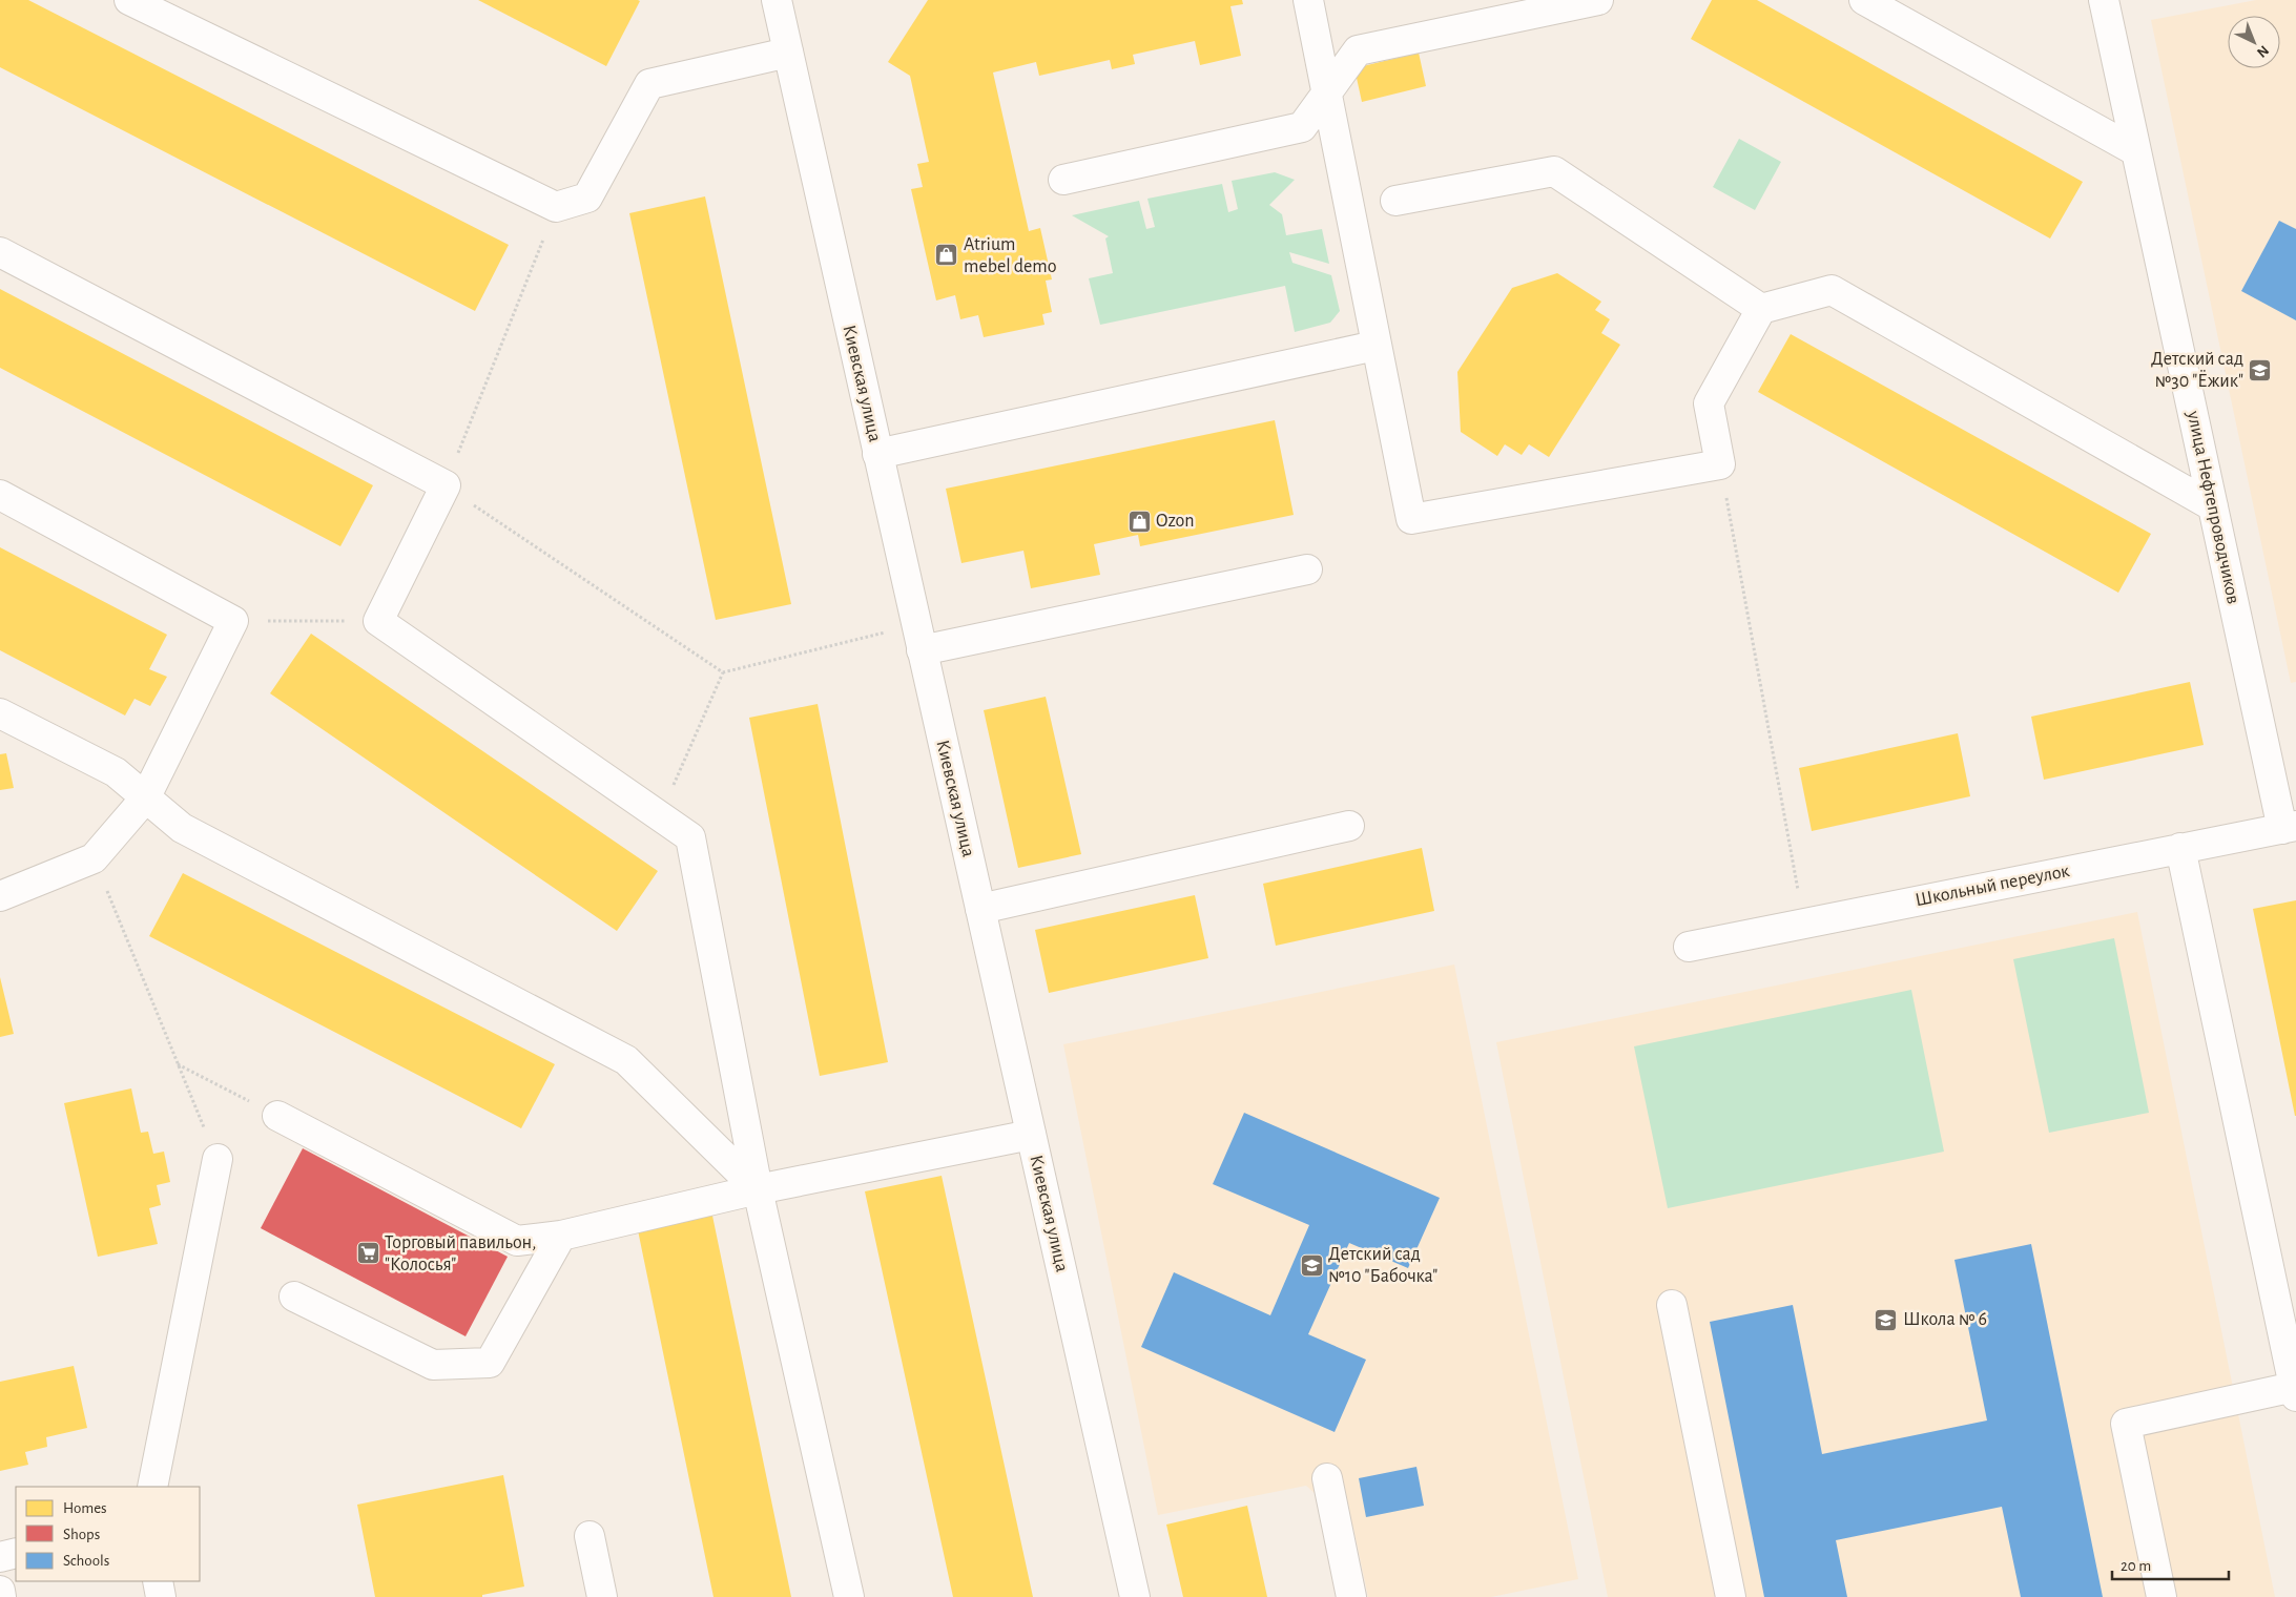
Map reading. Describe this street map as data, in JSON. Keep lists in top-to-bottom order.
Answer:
{
  "streets": {
    "main road": ["Киевская улица", "улица Нефтепроводчиков", "Школьный переулок"]
  },
  "crossings": [
    ["улица Нефтепроводчиков", "Школьный переулок"]
  ],
  "places": {
    "shop": ["Atrium mebel demo", "Ozon"],
    "school or university": ["Детский сад №30 \"Ёжик\"", "Детский сад №10 \"Бабочка\"", "Школа № 6"],
    "supermarket": ["Торговый павильон, \"Колосья\""]
  },
  "legend": ["Homes", "Shops", "Schools"],
  "scale_bar": "20 m",
  "north": "bottom right"
}
